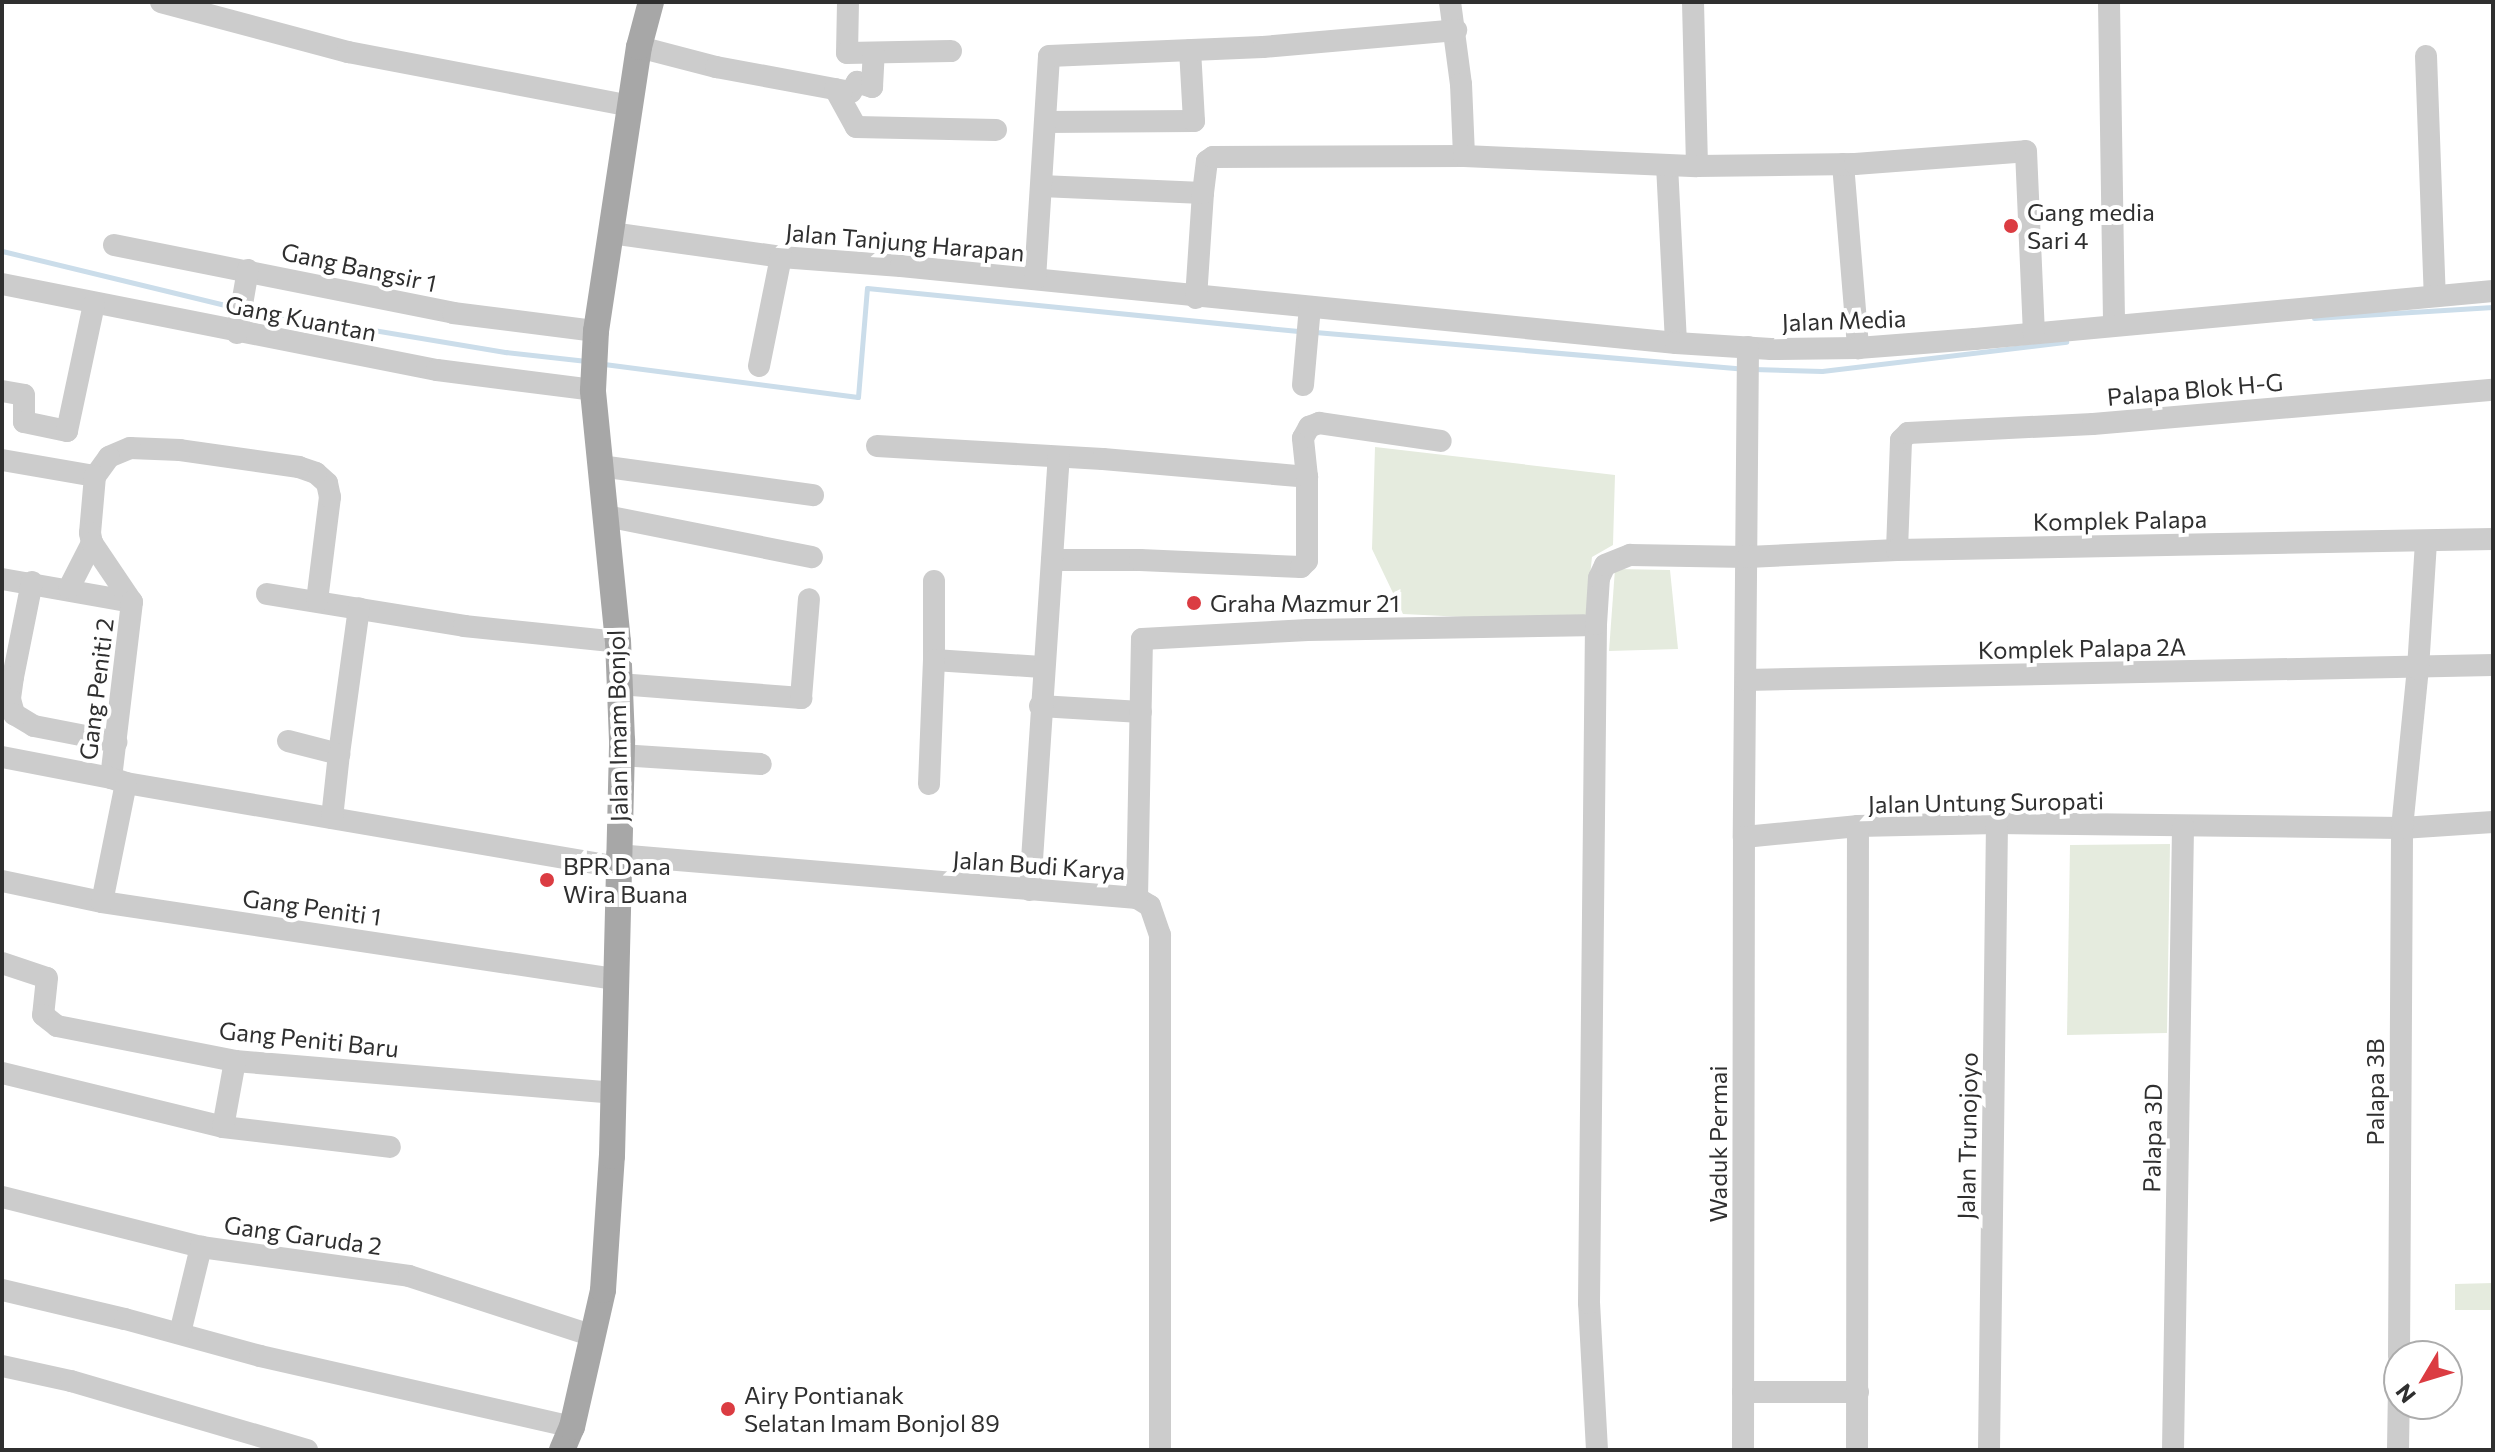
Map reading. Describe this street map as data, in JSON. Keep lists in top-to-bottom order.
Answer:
{
  "streets": {
    "main road": ["Jalan Imam Bonjol"],
    "street": [
      "Jalan Tanjung Harapan",
      "Gang Bangsir 1",
      "Gang Kuantan",
      "Jalan Media",
      "Palapa Blok H-G",
      "Komplek Palapa",
      "Komplek Palapa 2A",
      "Gang Peniti 2",
      "Jalan Untung Suropati",
      "Jalan Budi Karya",
      "Gang Peniti 1",
      "Gang Peniti Baru",
      "Palapa 3B",
      "Jalan Trunojoyo",
      "Palapa 3D",
      "Waduk Permai",
      "Gang Garuda 2"
    ]
  },
  "crossings": [
    ["Jalan Tanjung Harapan", "Jalan Media"],
    ["Jalan Tanjung Harapan", "Jalan Imam Bonjol"],
    ["Gang Bangsir 1", "Jalan Imam Bonjol"],
    ["Gang Kuantan", "Jalan Imam Bonjol"],
    ["Jalan Media", "Waduk Permai"],
    ["Palapa Blok H-G", "Komplek Palapa"],
    ["Komplek Palapa", "Palapa 3B"],
    ["Komplek Palapa", "Waduk Permai"],
    ["Komplek Palapa 2A", "Palapa 3B"],
    ["Komplek Palapa 2A", "Waduk Permai"],
    ["Gang Peniti 2", "Jalan Imam Bonjol"],
    ["Gang Peniti 2", "Jalan Budi Karya"],
    ["Jalan Imam Bonjol", "Jalan Budi Karya"],
    ["Jalan Imam Bonjol", "Gang Peniti 1"],
    ["Jalan Imam Bonjol", "Gang Peniti Baru"],
    ["Jalan Imam Bonjol", "Gang Garuda 2"],
    ["Jalan Untung Suropati", "Palapa 3B"],
    ["Jalan Untung Suropati", "Jalan Trunojoyo"],
    ["Jalan Untung Suropati", "Palapa 3D"]
  ],
  "places": [
    "Gang media Sari 4",
    "Graha Mazmur 21",
    "BPR Dana Wira Buana",
    "Airy Pontianak Selatan Imam Bonjol 89"
  ],
  "north": "bottom left"
}
